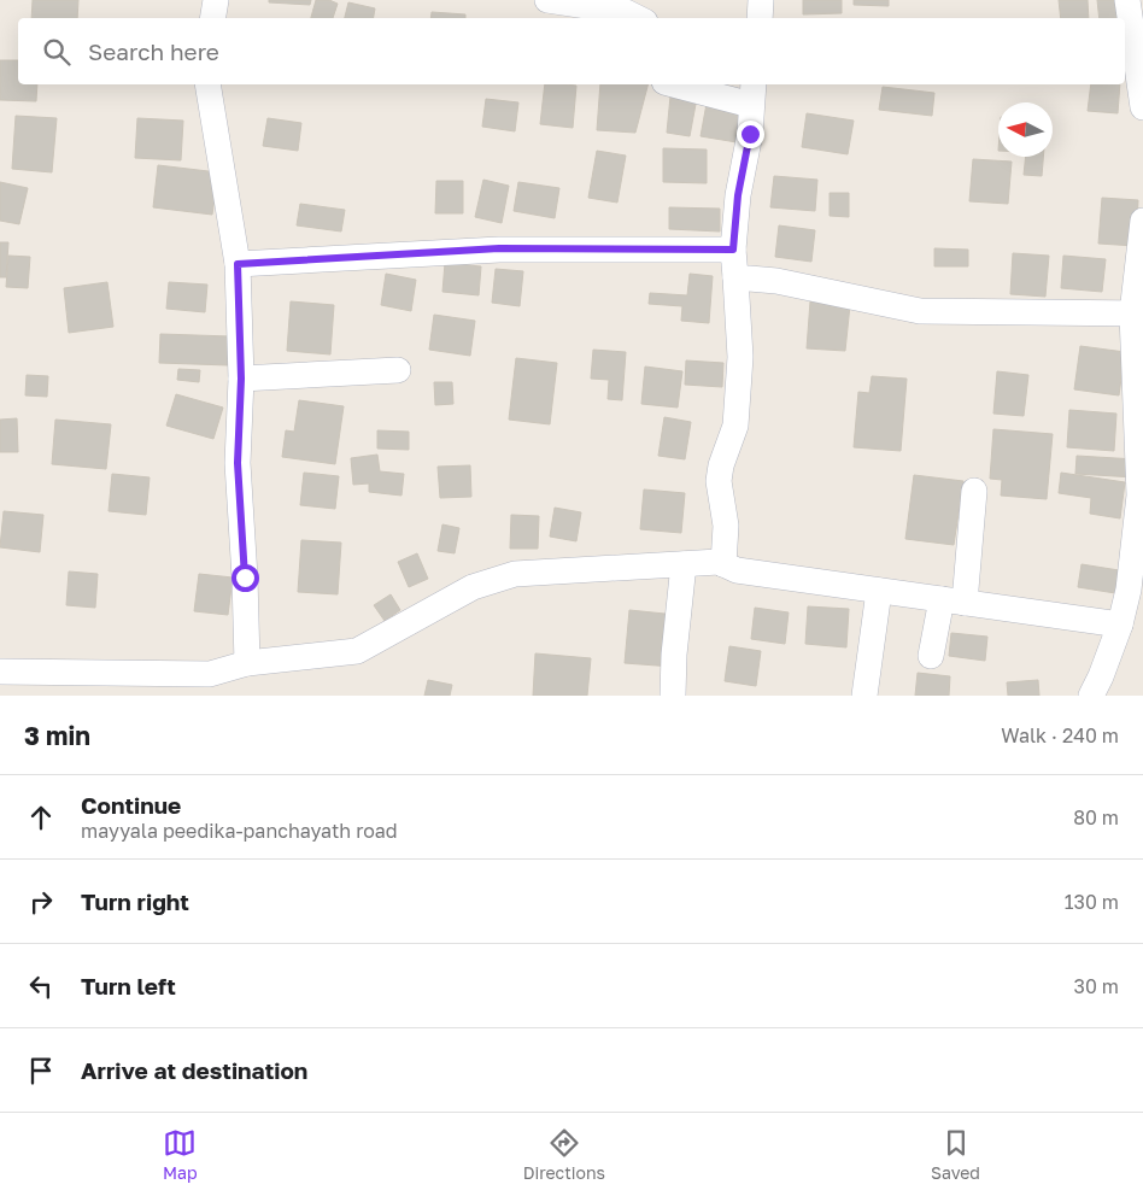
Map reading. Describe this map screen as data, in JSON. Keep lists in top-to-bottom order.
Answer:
{
  "north": "left",
  "page": {
    "search": "Search here",
    "heading": ["3 min", "Walk · 240 m"],
    "list": [
      ["Continue", "mayyala peedika-panchayath road", "80 m"],
      ["Turn right", "130 m"],
      ["Turn left", "30 m"],
      "Arrive at destination"
    ],
    "nav": ["Map", "Directions", "Saved"]
  }
}
